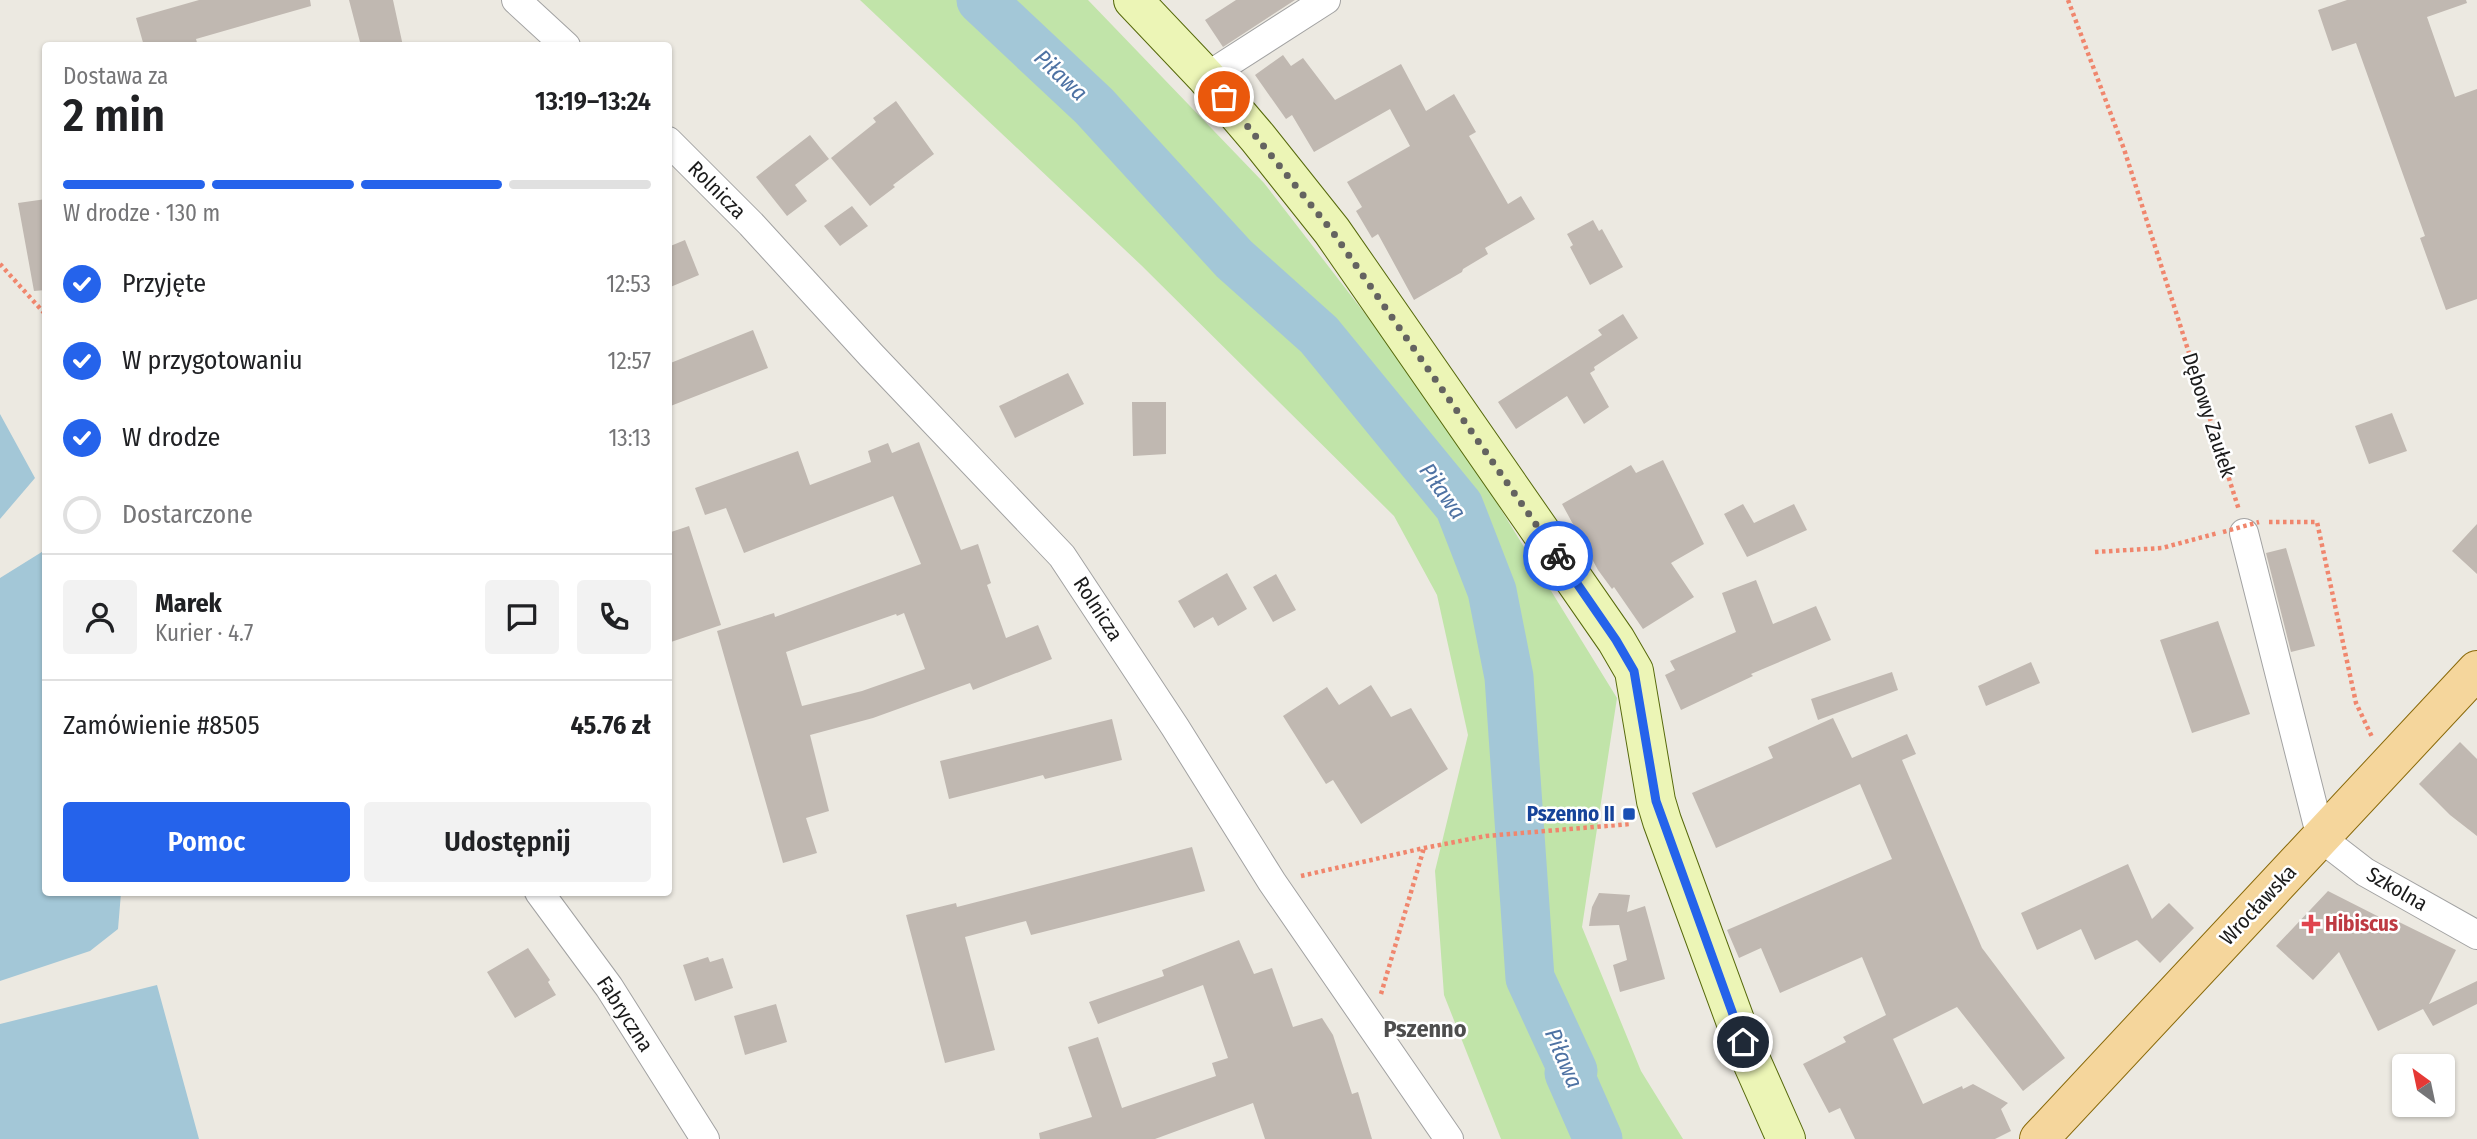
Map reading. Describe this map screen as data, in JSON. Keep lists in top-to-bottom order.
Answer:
{
  "streets": {
    "main road": ["Wrocławska"],
    "street": ["Rolnicza", "Szkolna", "Fabryczna"],
    "path": ["Dębowy Zaułek"]
  },
  "crossings": [
    ["Szkolna", "Wrocławska"]
  ],
  "districts": ["Pszenno"],
  "water": ["Piława"],
  "places": {
    "transit": ["Pszenno II"],
    "health": ["Hibiscus"]
  },
  "north": "top left",
  "page": {
    "heading": ["2 min", "Dostawa za", "13:19–13:24"],
    "panel": [
      "Marek",
      "Kurier · 4.7",
      "Zamówienie #8505",
      "45.76 zł"
    ],
    "bar": "W drodze · 130 m",
    "list": [
      ["Przyjęte", "12:53"],
      ["W przygotowaniu", "12:57"],
      ["W drodze", "13:13"],
      "Dostarczone"
    ],
    "buttons": ["Pomoc", "Udostępnij"]
  }
}
